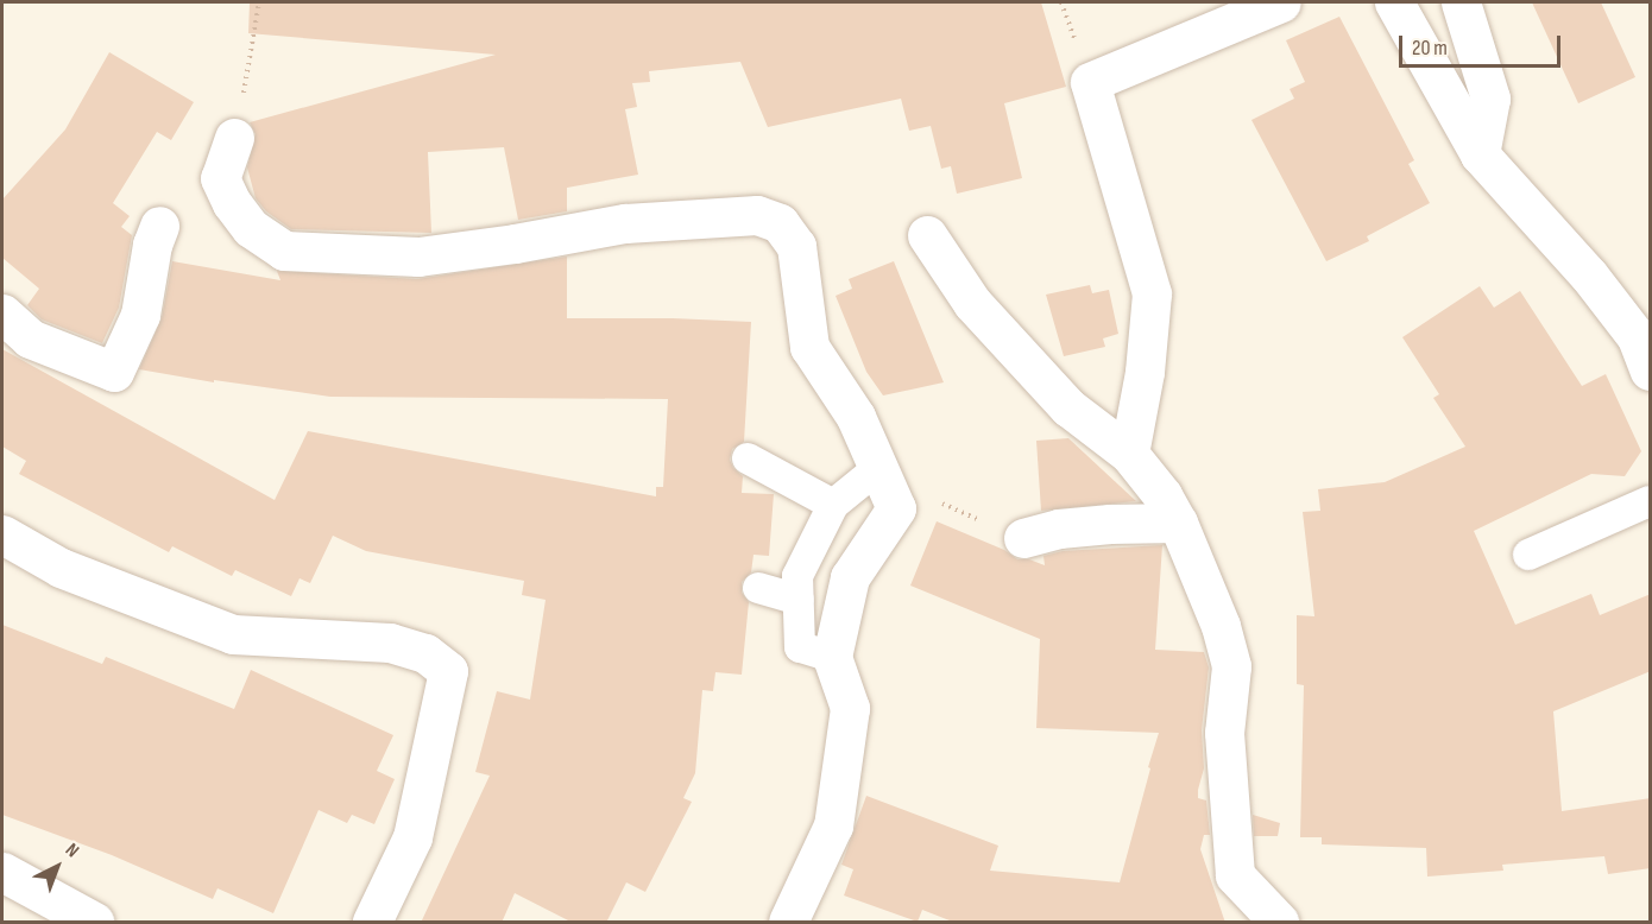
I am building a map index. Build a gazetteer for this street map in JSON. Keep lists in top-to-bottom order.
{
  "scale_bar": "20 m",
  "north": "top right"
}
